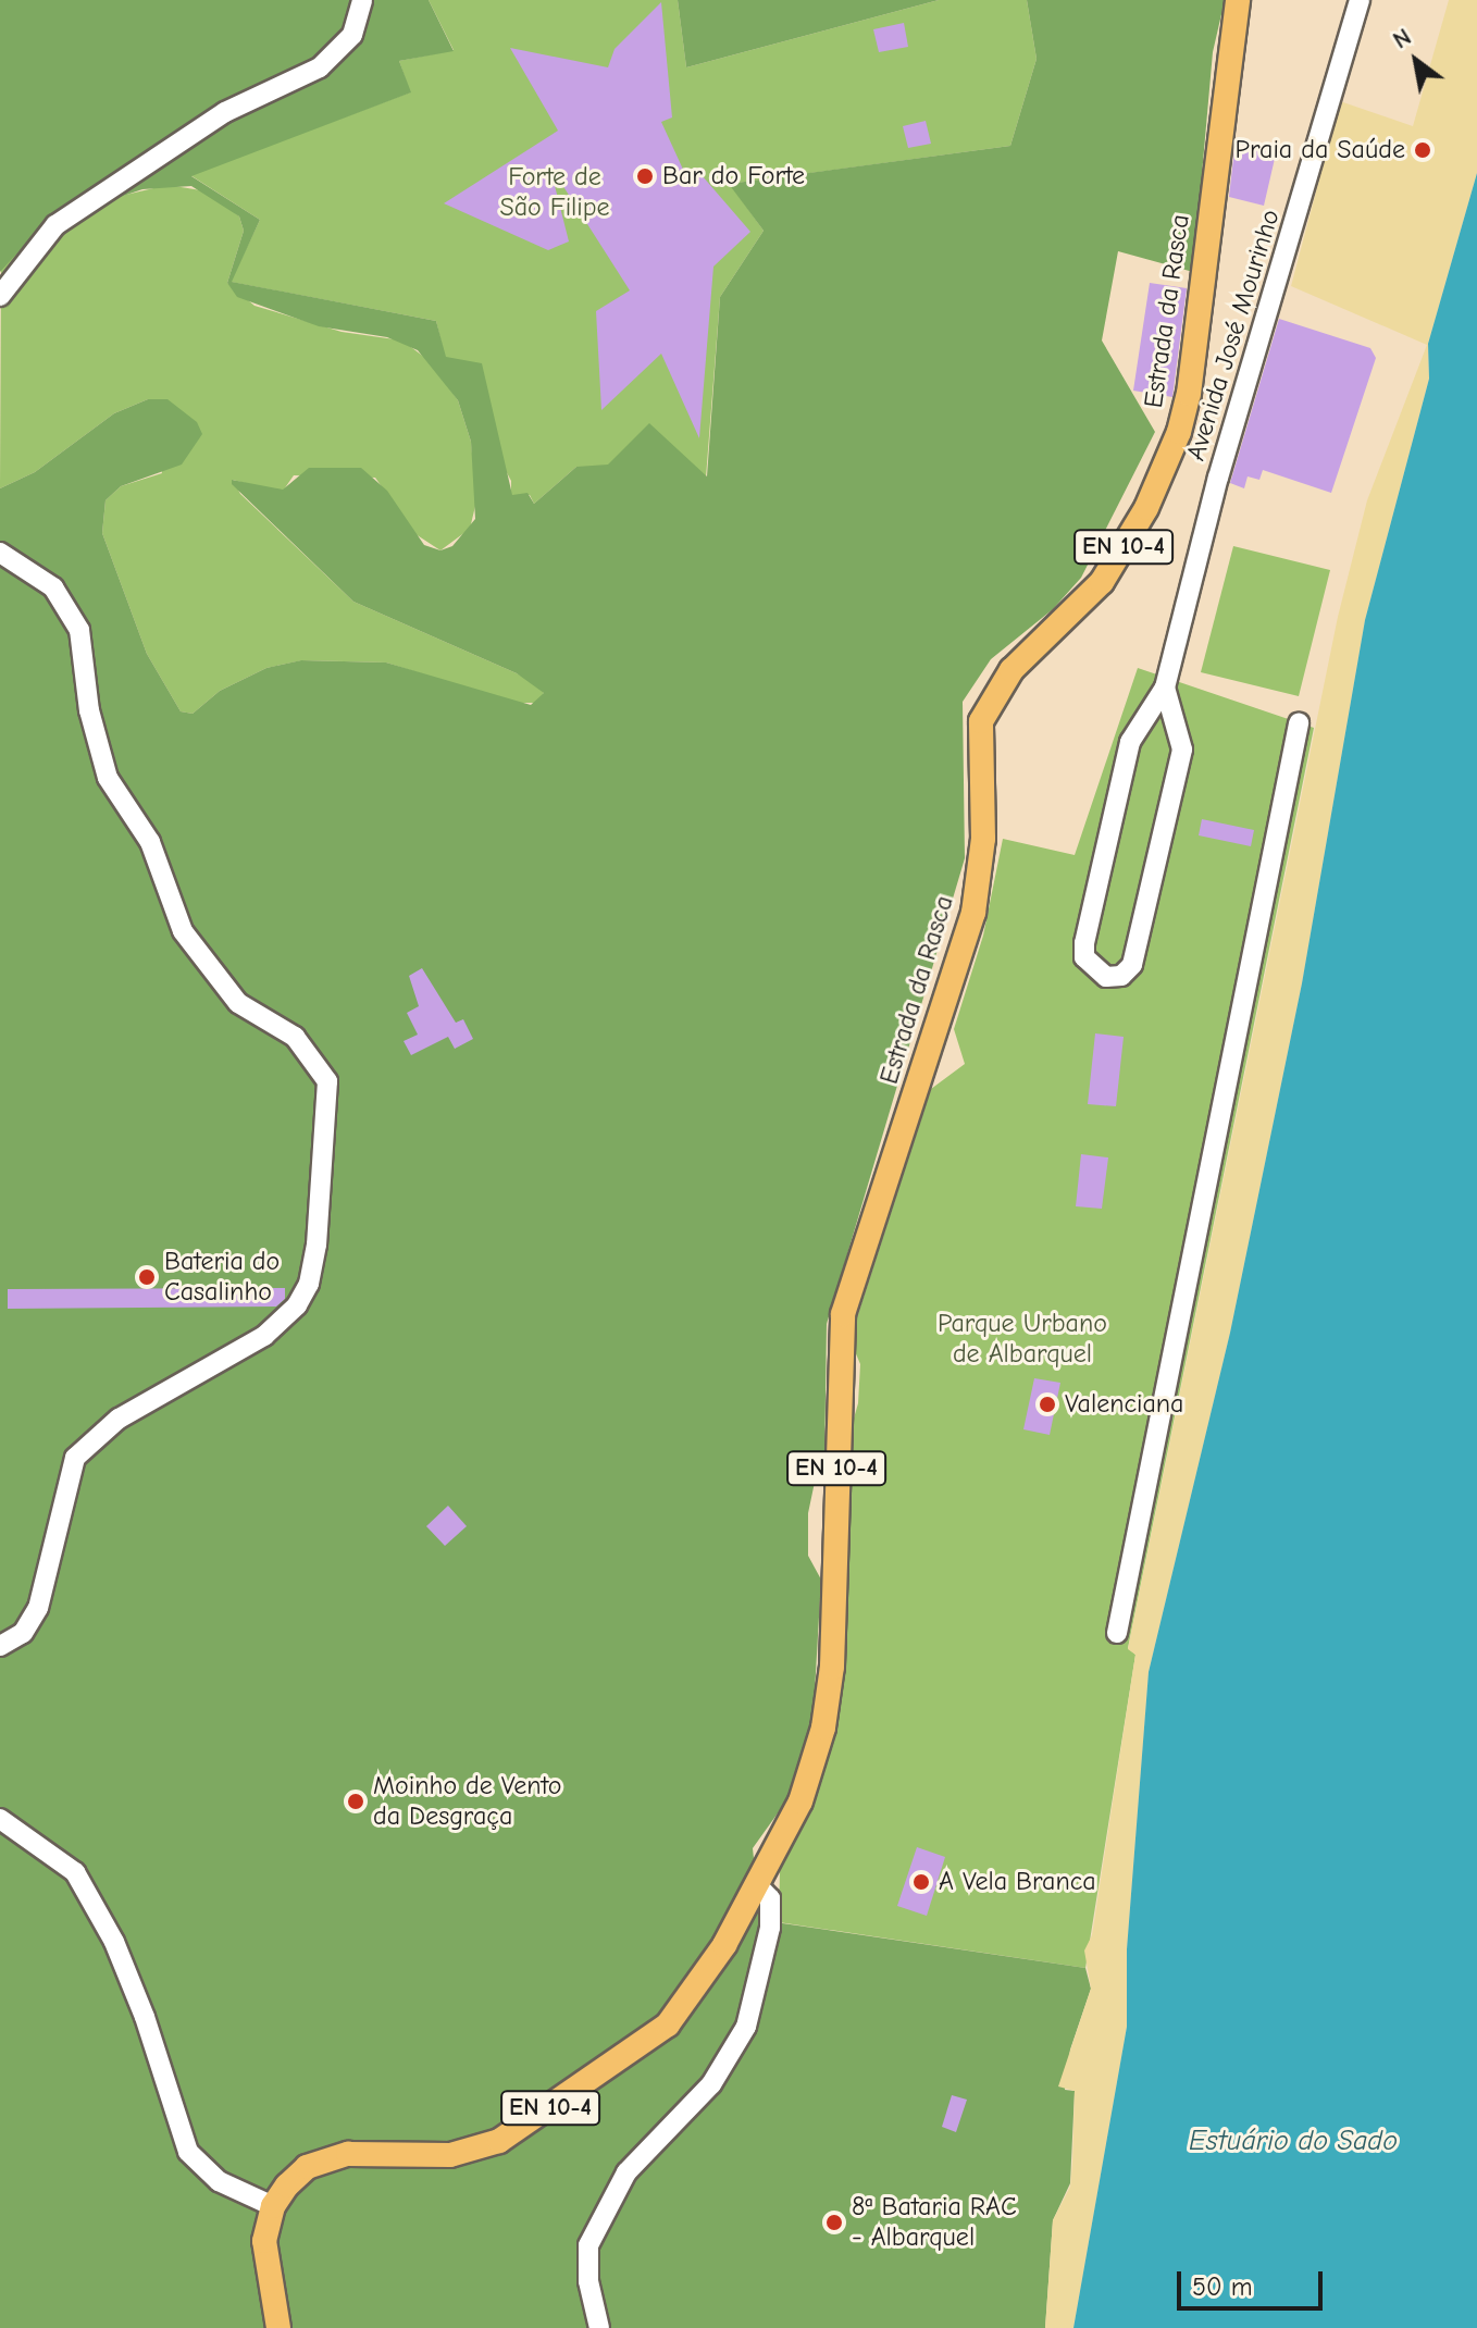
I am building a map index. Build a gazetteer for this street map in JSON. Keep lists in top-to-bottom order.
{
  "streets": {
    "main road": ["Estrada da Rasca", "EN 10-4"],
    "street": ["Avenida José Mourinho"]
  },
  "crossings": [
    ["Estrada da Rasca", "EN 10-4"]
  ],
  "water": ["Estuário do Sado"],
  "parks": ["Forte de São Filipe", "Parque Urbano de Albarquel"],
  "places": [
    "Praia da Saúde",
    "Bar do Forte",
    "Bateria do Casalinho",
    "Valenciana",
    "Moinho de Vento da Desgraça",
    "A Vela Branca",
    "8ª Bataria RAC - Albarquel"
  ],
  "scale_bar": "50 m",
  "north": "top left"
}
